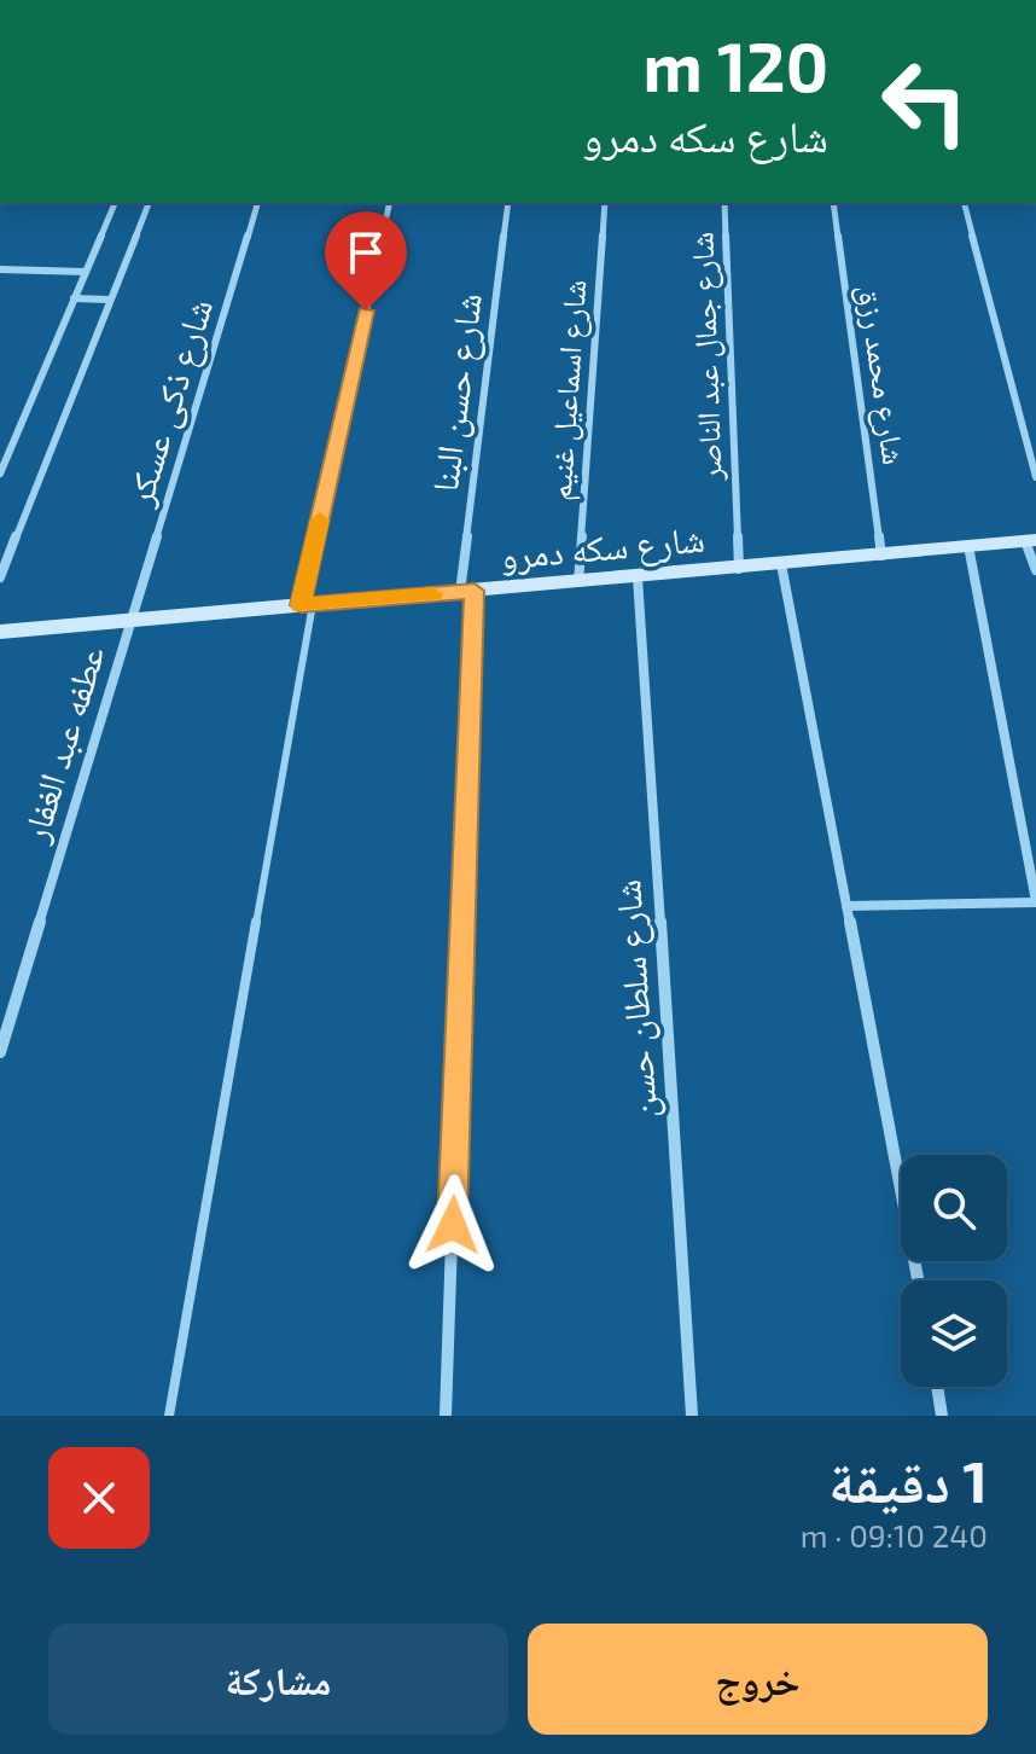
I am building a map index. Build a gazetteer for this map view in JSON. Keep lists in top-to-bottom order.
{
  "streets": {
    "main road": ["شارع سكه دمرو"],
    "street": [
      "شارع جمال عبد الناصر",
      "شارع محمد رزق",
      "شارع اسماعيل غنيم",
      "شارع حسن البنا",
      "شارع ذكى عسكر",
      "عطفه عبد الغفار",
      "شارع سلطان حسن"
    ]
  },
  "crossings": [
    ["شارع جمال عبد الناصر", "شارع سكه دمرو"],
    ["شارع محمد رزق", "شارع سكه دمرو"],
    ["شارع اسماعيل غنيم", "شارع سكه دمرو"],
    ["شارع حسن البنا", "شارع سكه دمرو"],
    ["شارع ذكى عسكر", "شارع سكه دمرو"],
    ["شارع ذكى عسكر", "عطفه عبد الغفار"],
    ["شارع سكه دمرو", "عطفه عبد الغفار"],
    ["شارع سكه دمرو", "شارع سلطان حسن"]
  ],
  "page": {
    "turn": ["120 m", "شارع سكه دمرو"],
    "heading": ["1 دقيقة", "240 m · 09:10"],
    "buttons": ["خروج", "مشاركة"]
  }
}
